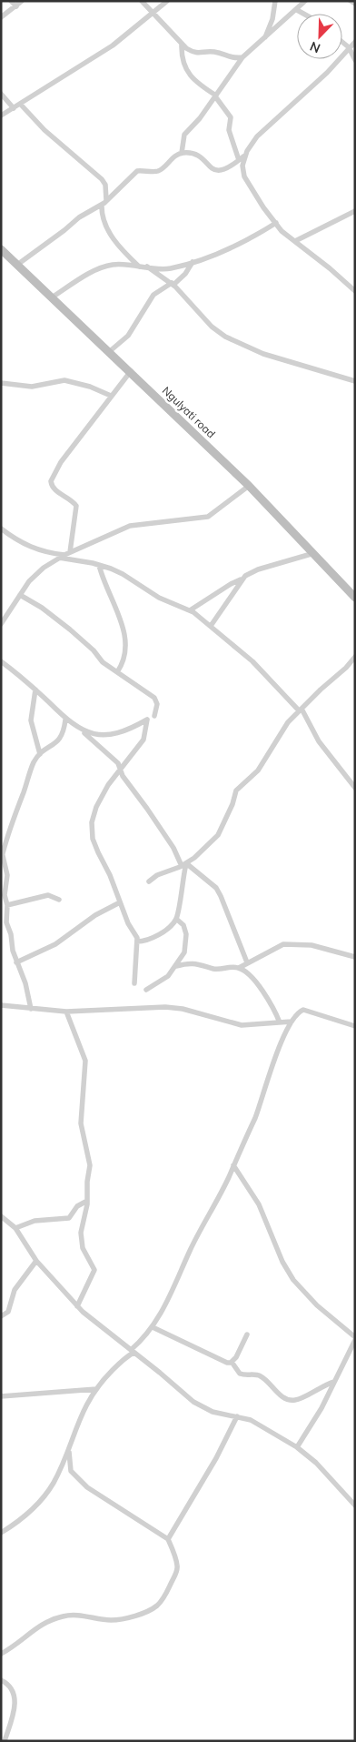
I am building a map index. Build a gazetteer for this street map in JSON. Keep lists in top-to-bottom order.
{
  "streets": {
    "main road": ["Ngulyati road"]
  },
  "north": "bottom left"
}
